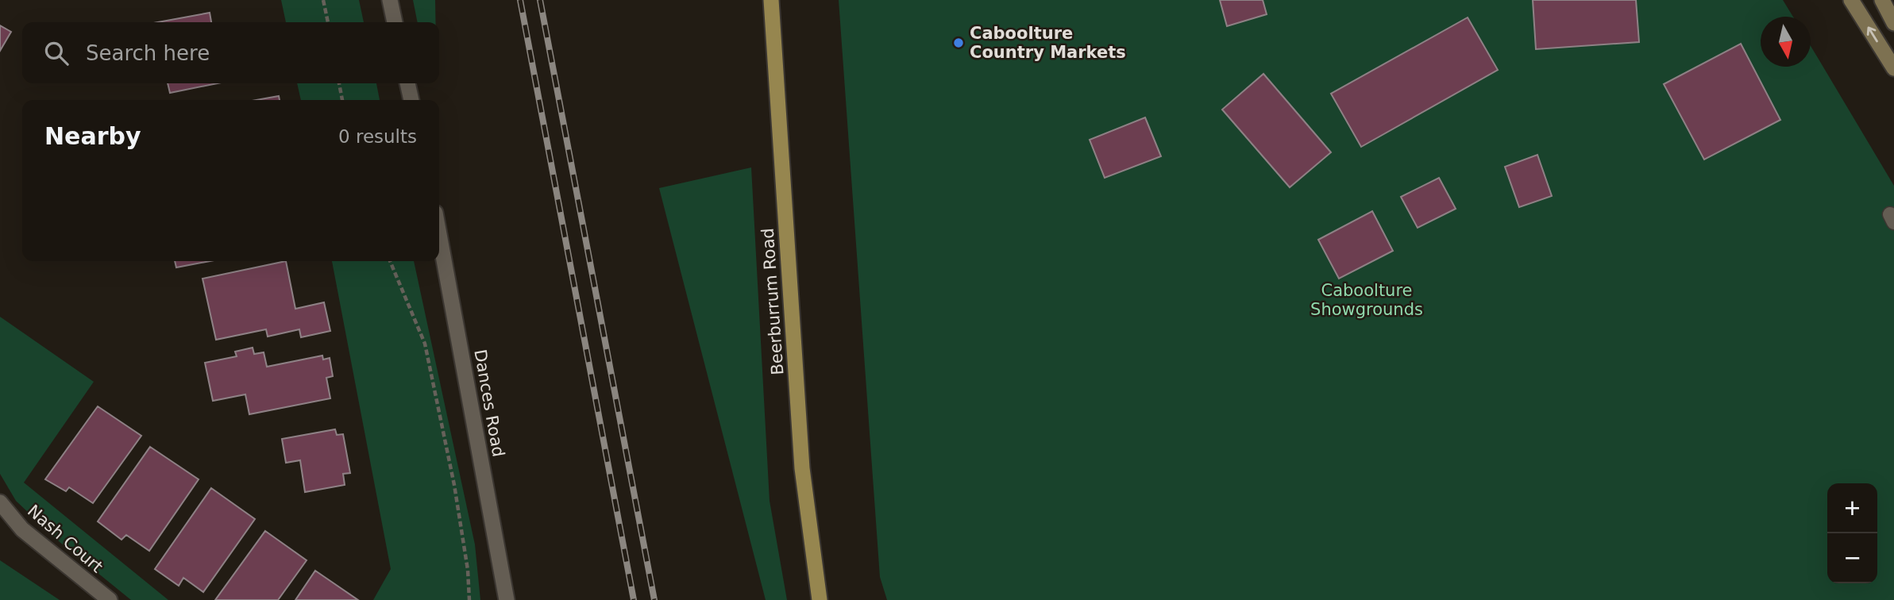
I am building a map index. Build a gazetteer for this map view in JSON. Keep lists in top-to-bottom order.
{
  "streets": {
    "main road": ["Beerburrum Road"],
    "street": ["Dances Road", "Nash Court"]
  },
  "parks": ["Caboolture Showgrounds"],
  "places": ["Caboolture Country Markets"],
  "north": "bottom",
  "page": {
    "search": "Search here",
    "heading": ["Nearby", "0 results"],
    "map_buttons": ["+", "−"]
  }
}
